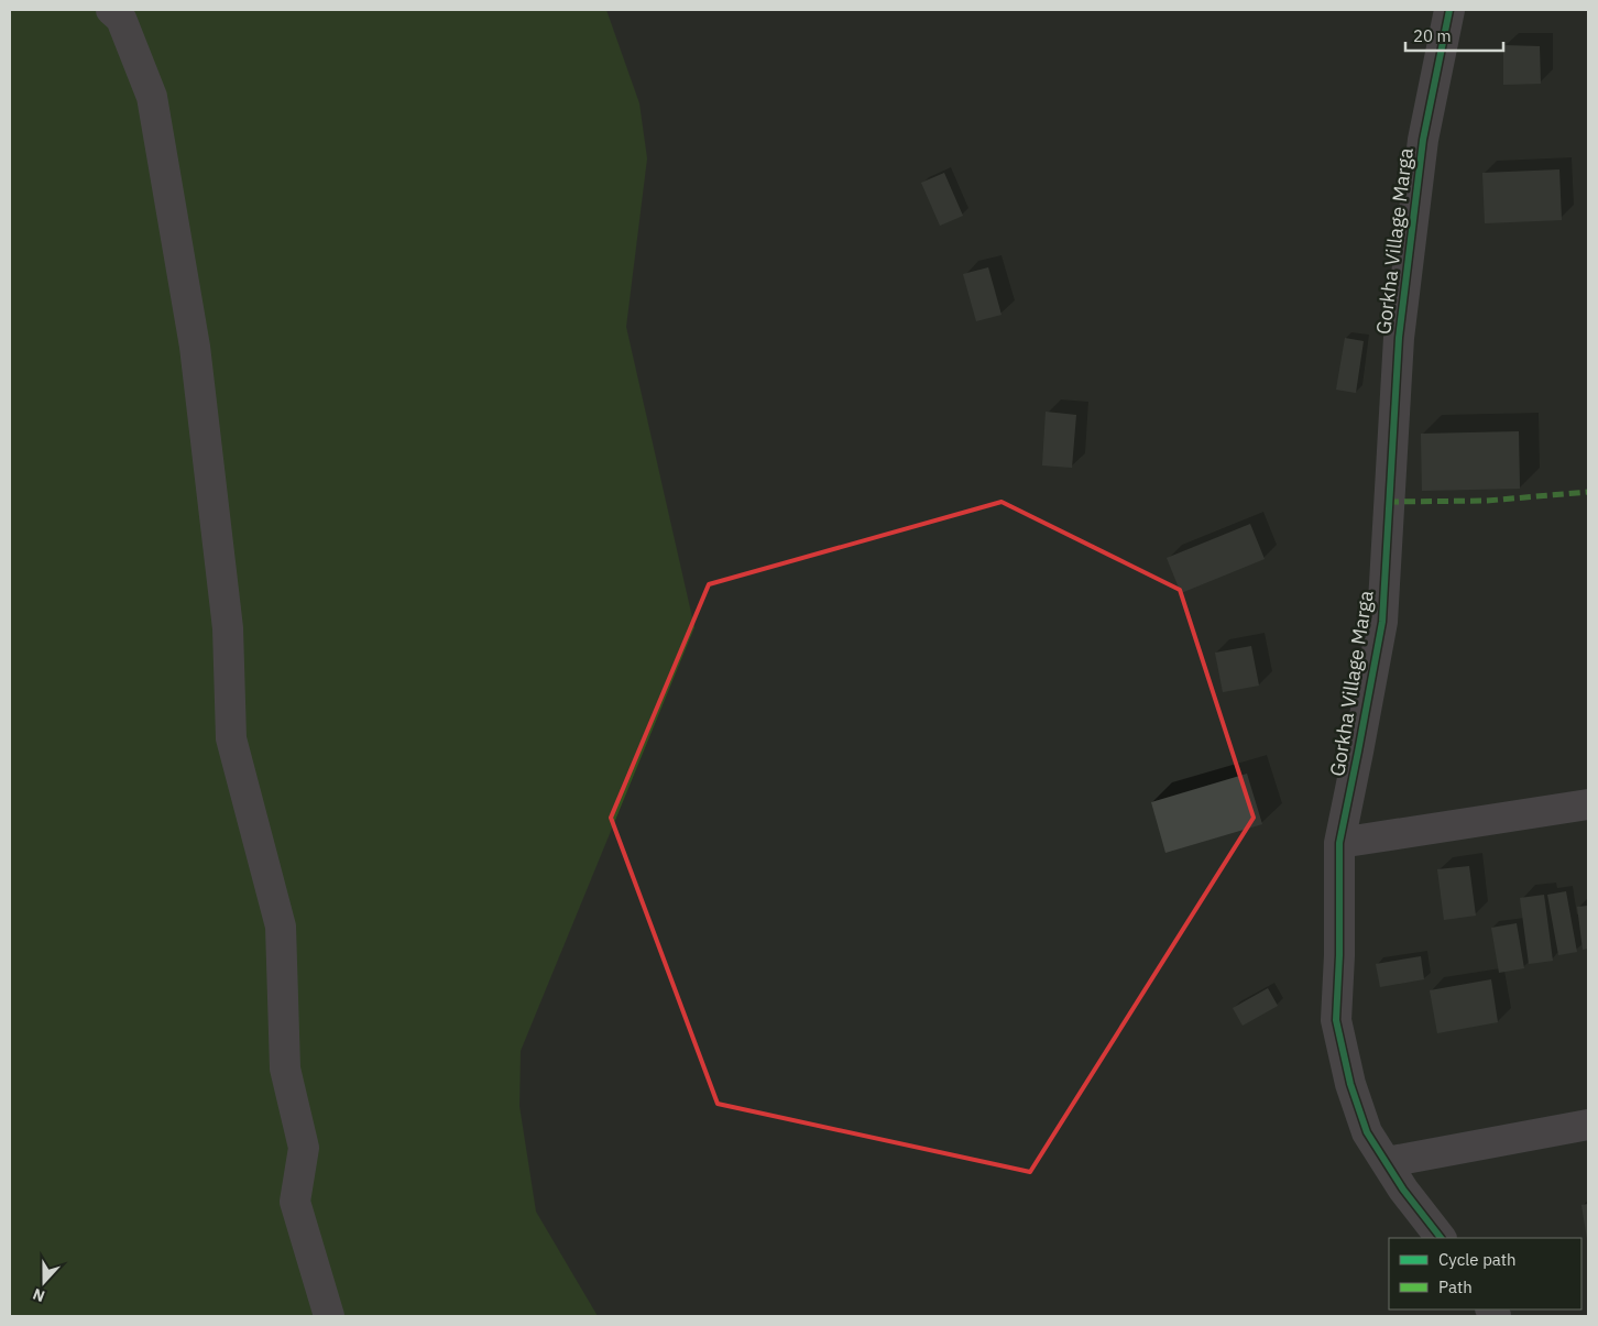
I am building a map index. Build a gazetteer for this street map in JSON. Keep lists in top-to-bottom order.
{
  "streets": {
    "street": ["Gorkha Village Marga"]
  },
  "legend": ["Cycle path", "Path"],
  "scale_bar": "20 m",
  "north": "bottom"
}
